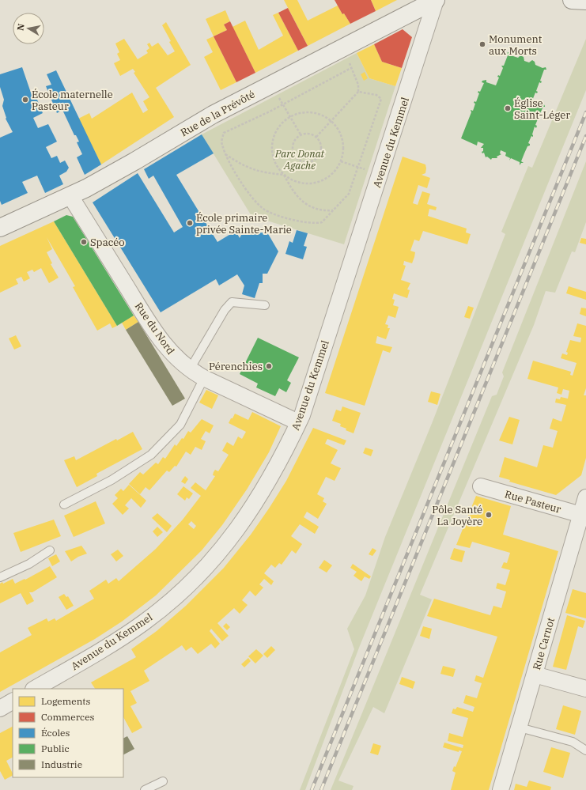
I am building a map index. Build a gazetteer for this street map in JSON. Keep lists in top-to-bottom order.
{
  "streets": {
    "street": [
      "Rue de la Prévôté",
      "Avenue du Kemmel",
      "Rue du Nord",
      "Rue Pasteur",
      "Rue Carnot"
    ]
  },
  "crossings": [
    ["Rue de la Prévôté", "Avenue du Kemmel"],
    ["Rue de la Prévôté", "Rue du Nord"],
    ["Avenue du Kemmel", "Rue du Nord"],
    ["Rue Pasteur", "Rue Carnot"]
  ],
  "parks": ["Parc Donat Agache"],
  "places": [
    "Monument aux Morts",
    "École maternelle Pasteur",
    "Église Saint-Léger",
    "École primaire privée Sainte-Marie",
    "Spacéo",
    "Pérenchies",
    "Pôle Santé La Joyère"
  ],
  "legend": [
    "Logements",
    "Commerces",
    "Écoles",
    "Public",
    "Industrie"
  ],
  "north": "left"
}
